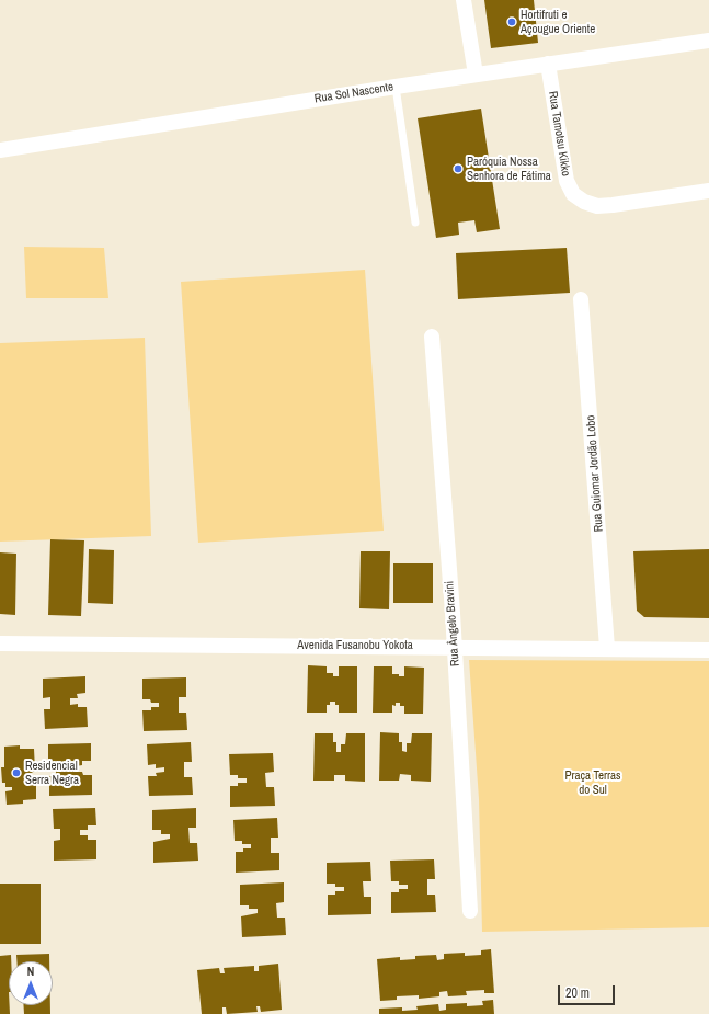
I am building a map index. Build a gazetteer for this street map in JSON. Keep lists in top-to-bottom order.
{
  "streets": {
    "street": [
      "Rua Sol Nascente",
      "Rua Tamotsu Kikko",
      "Rua Guiomar Jordão Lobo",
      "Rua Ângelo Bravini",
      "Avenida Fusanobu Yokota"
    ]
  },
  "crossings": [
    ["Rua Sol Nascente", "Rua Tamotsu Kikko"],
    ["Rua Guiomar Jordão Lobo", "Avenida Fusanobu Yokota"],
    ["Rua Ângelo Bravini", "Avenida Fusanobu Yokota"]
  ],
  "parks": ["Praça Terras do Sul"],
  "places": ["Hortifruti e Açougue Oriente", "Paróquia Nossa Senhora de Fátima", "Residencial Serra Negra"],
  "scale_bar": "20 m",
  "north": "top"
}
